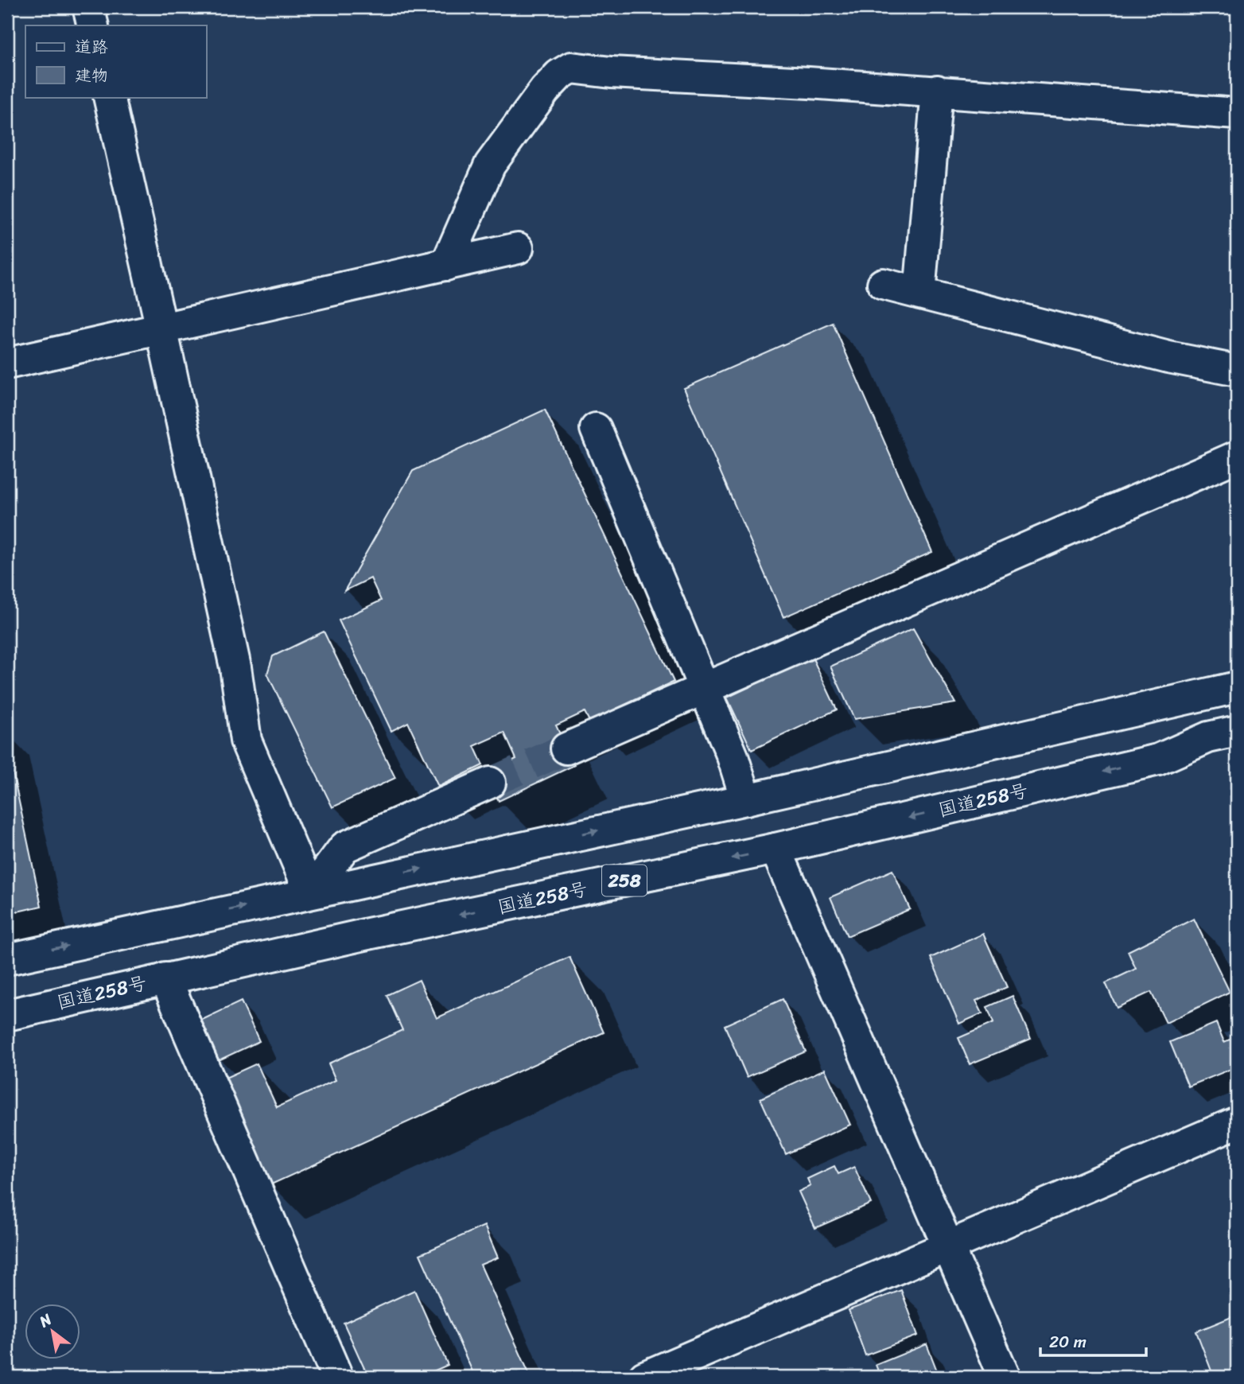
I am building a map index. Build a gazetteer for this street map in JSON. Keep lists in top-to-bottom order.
{
  "streets": {
    "main road": ["国道258号", "258"]
  },
  "crossings": [
    ["国道258号", "258"]
  ],
  "legend": ["道路", "建物"],
  "scale_bar": "20 m",
  "north": "top left"
}
